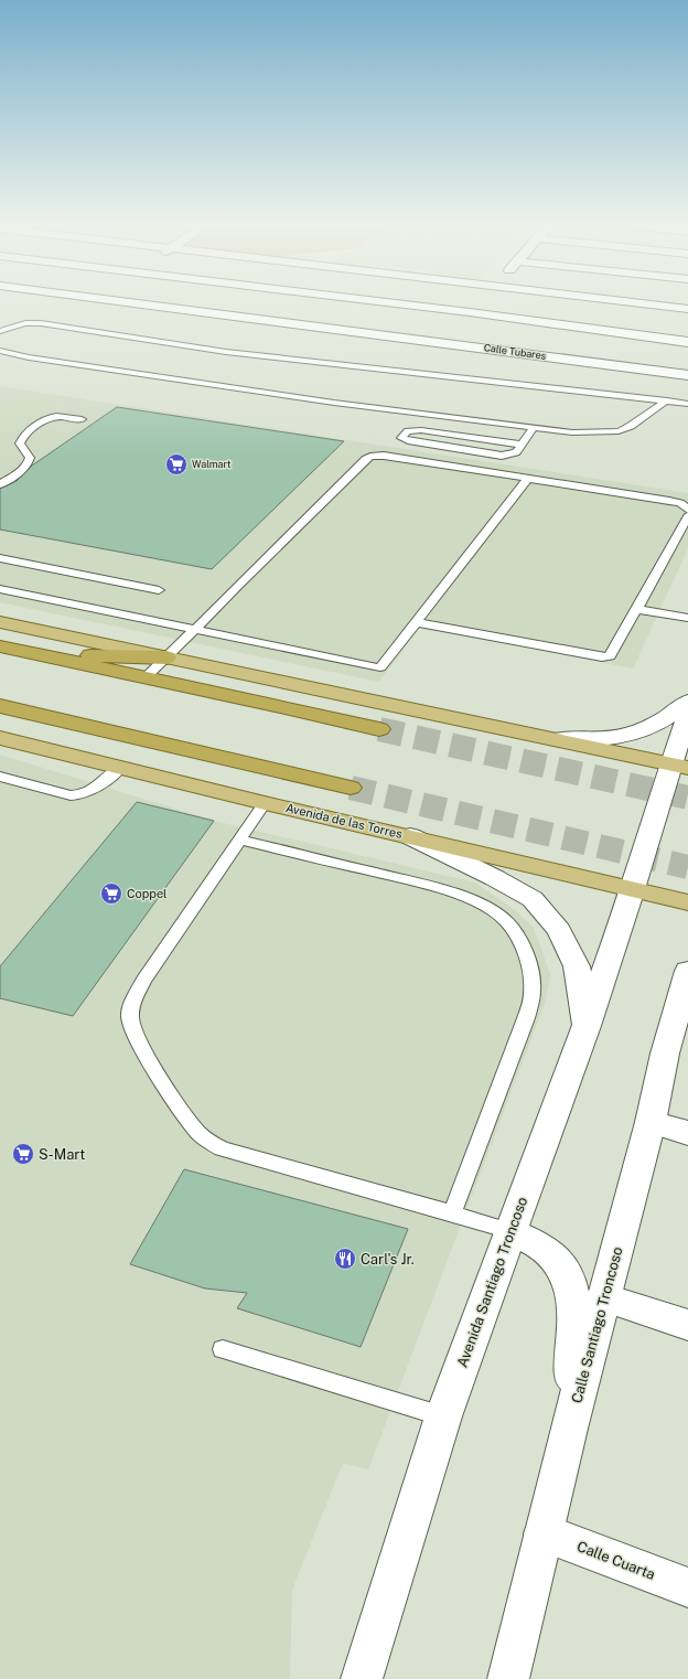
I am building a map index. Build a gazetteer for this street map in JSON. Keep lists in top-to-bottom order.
{
  "streets": {
    "main road": ["Avenida de las Torres"],
    "street": [
      "Calle Tubares",
      "Avenida Santiago Troncoso",
      "Calle Santiago Troncoso",
      "Calle Cuarta"
    ]
  },
  "crossings": [
    ["Avenida de las Torres", "Avenida Santiago Troncoso"],
    ["Calle Santiago Troncoso", "Calle Cuarta"]
  ],
  "places": {
    "supermarket": ["Walmart", "Coppel", "S-Mart"],
    "restaurant": ["Carl's Jr."]
  }
}
